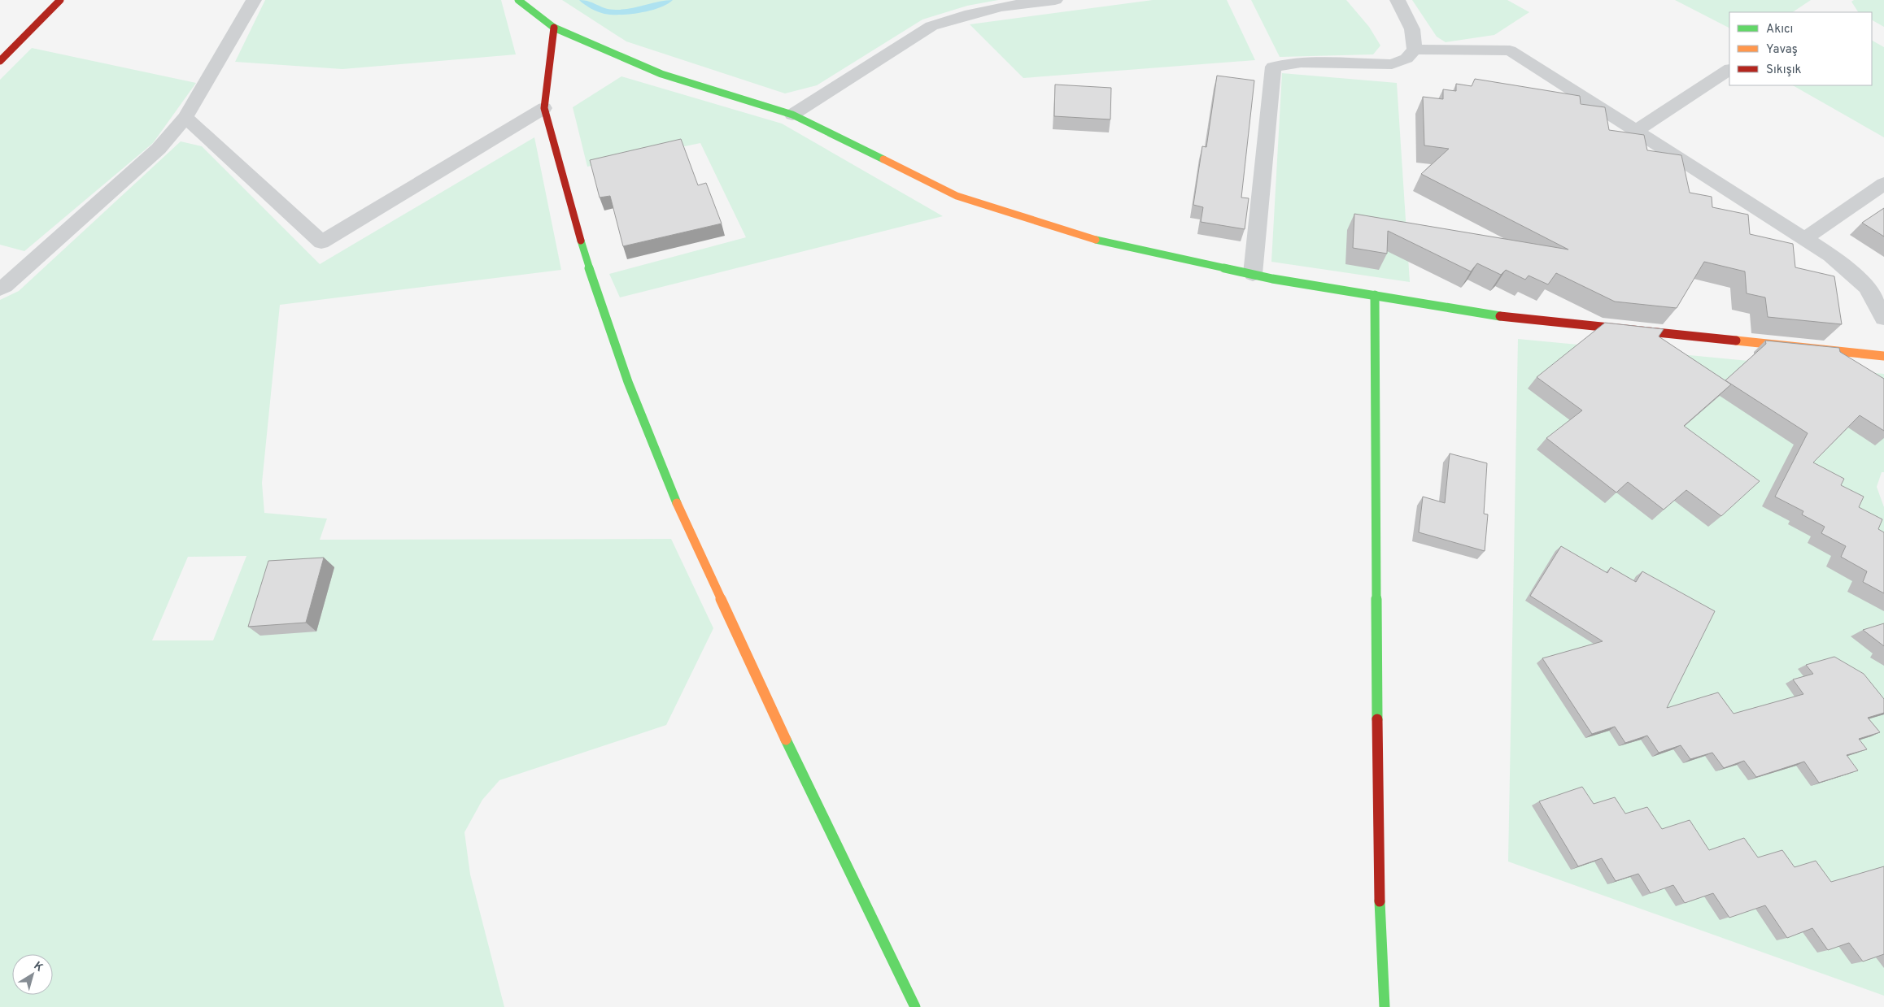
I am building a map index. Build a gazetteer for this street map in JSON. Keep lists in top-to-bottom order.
{
  "legend": ["Akıcı", "Yavaş", "Sıkışık"],
  "north": "top right"
}
